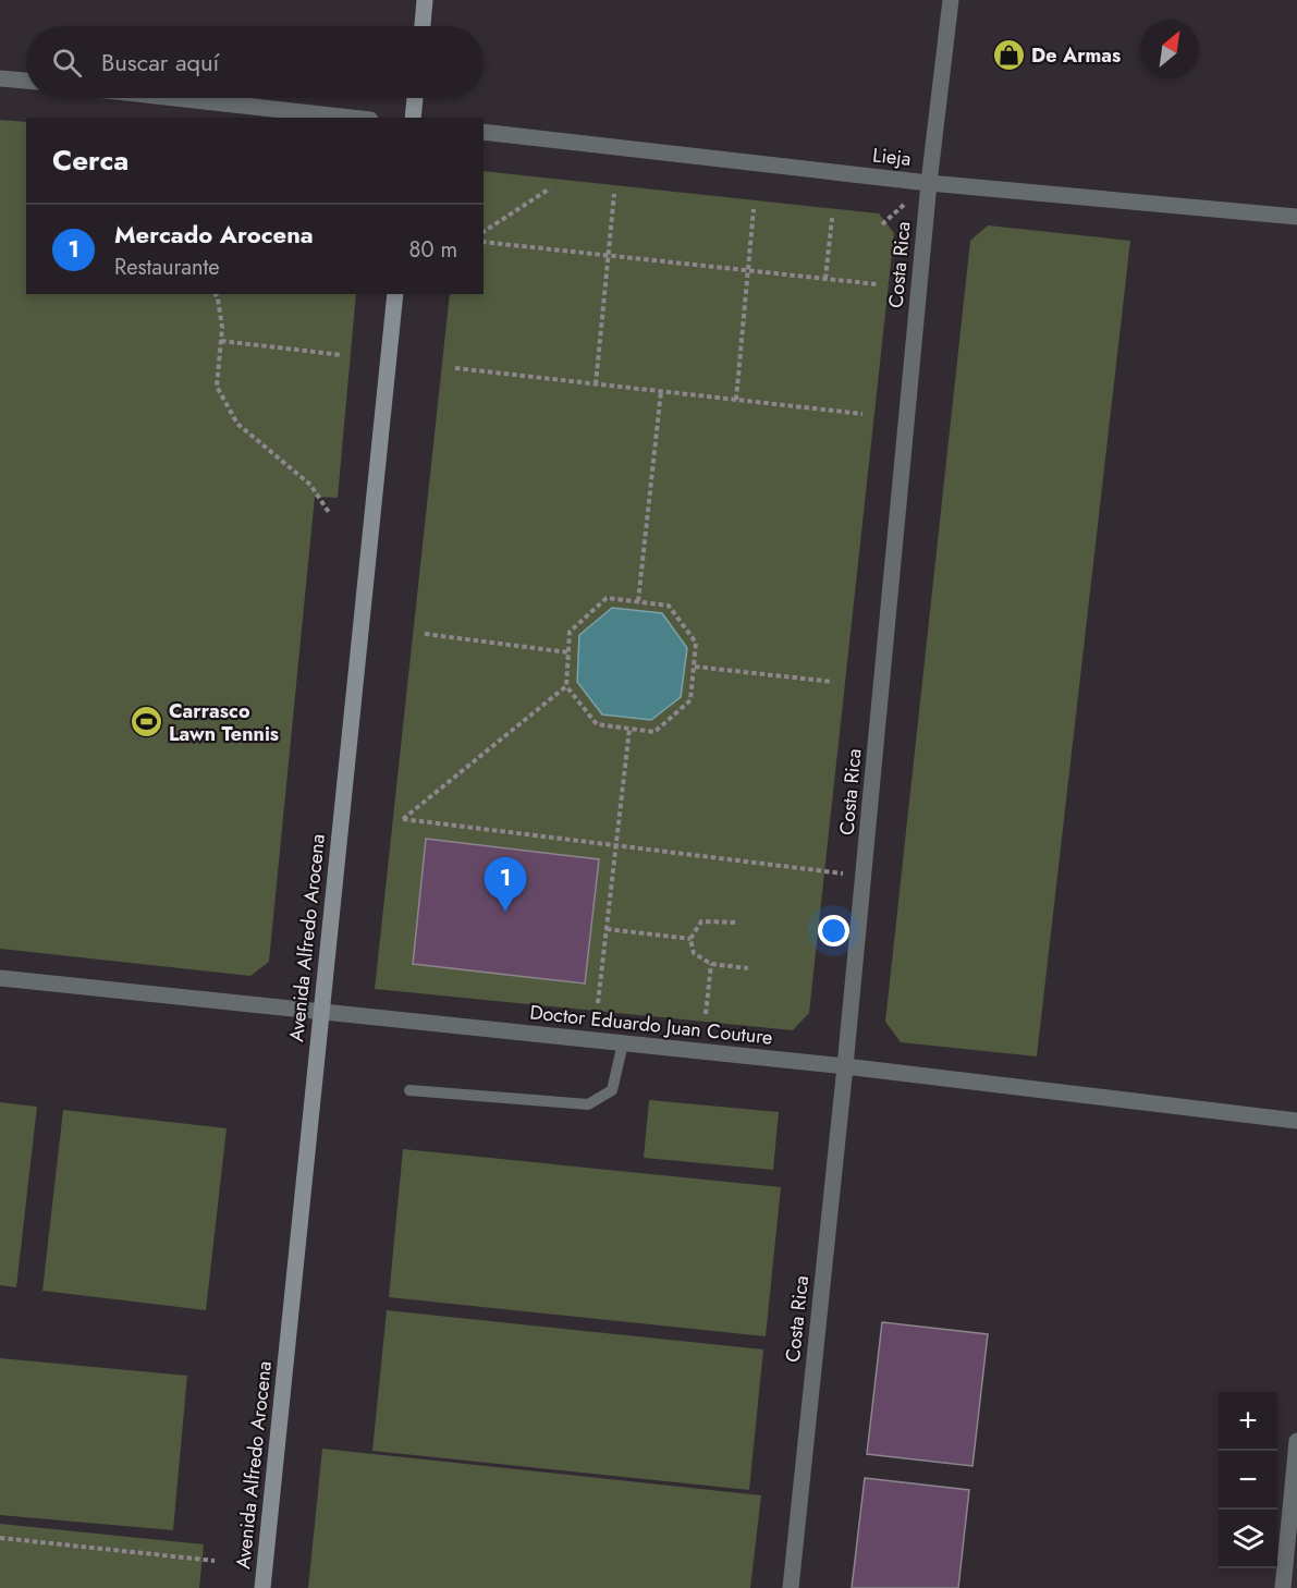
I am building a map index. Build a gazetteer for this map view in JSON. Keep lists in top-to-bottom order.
{
  "streets": {
    "street": [
      "Lieja",
      "Costa Rica",
      "Avenida Alfredo Arocena",
      "Doctor Eduardo Juan Couture"
    ]
  },
  "crossings": [
    ["Lieja", "Costa Rica"],
    ["Costa Rica", "Doctor Eduardo Juan Couture"],
    ["Avenida Alfredo Arocena", "Doctor Eduardo Juan Couture"]
  ],
  "places": {
    "shop": ["De Armas"],
    "sports": ["Carrasco Lawn Tennis"]
  },
  "north": "top right",
  "page": {
    "search": "Buscar aquí",
    "heading": "Cerca",
    "list": [
      {
        "mark": "1",
        "name": "Mercado Arocena",
        "note": "Restaurante",
        "value": "80 m"
      }
    ],
    "pins": "1",
    "map_buttons": ["+", "−"]
  }
}
